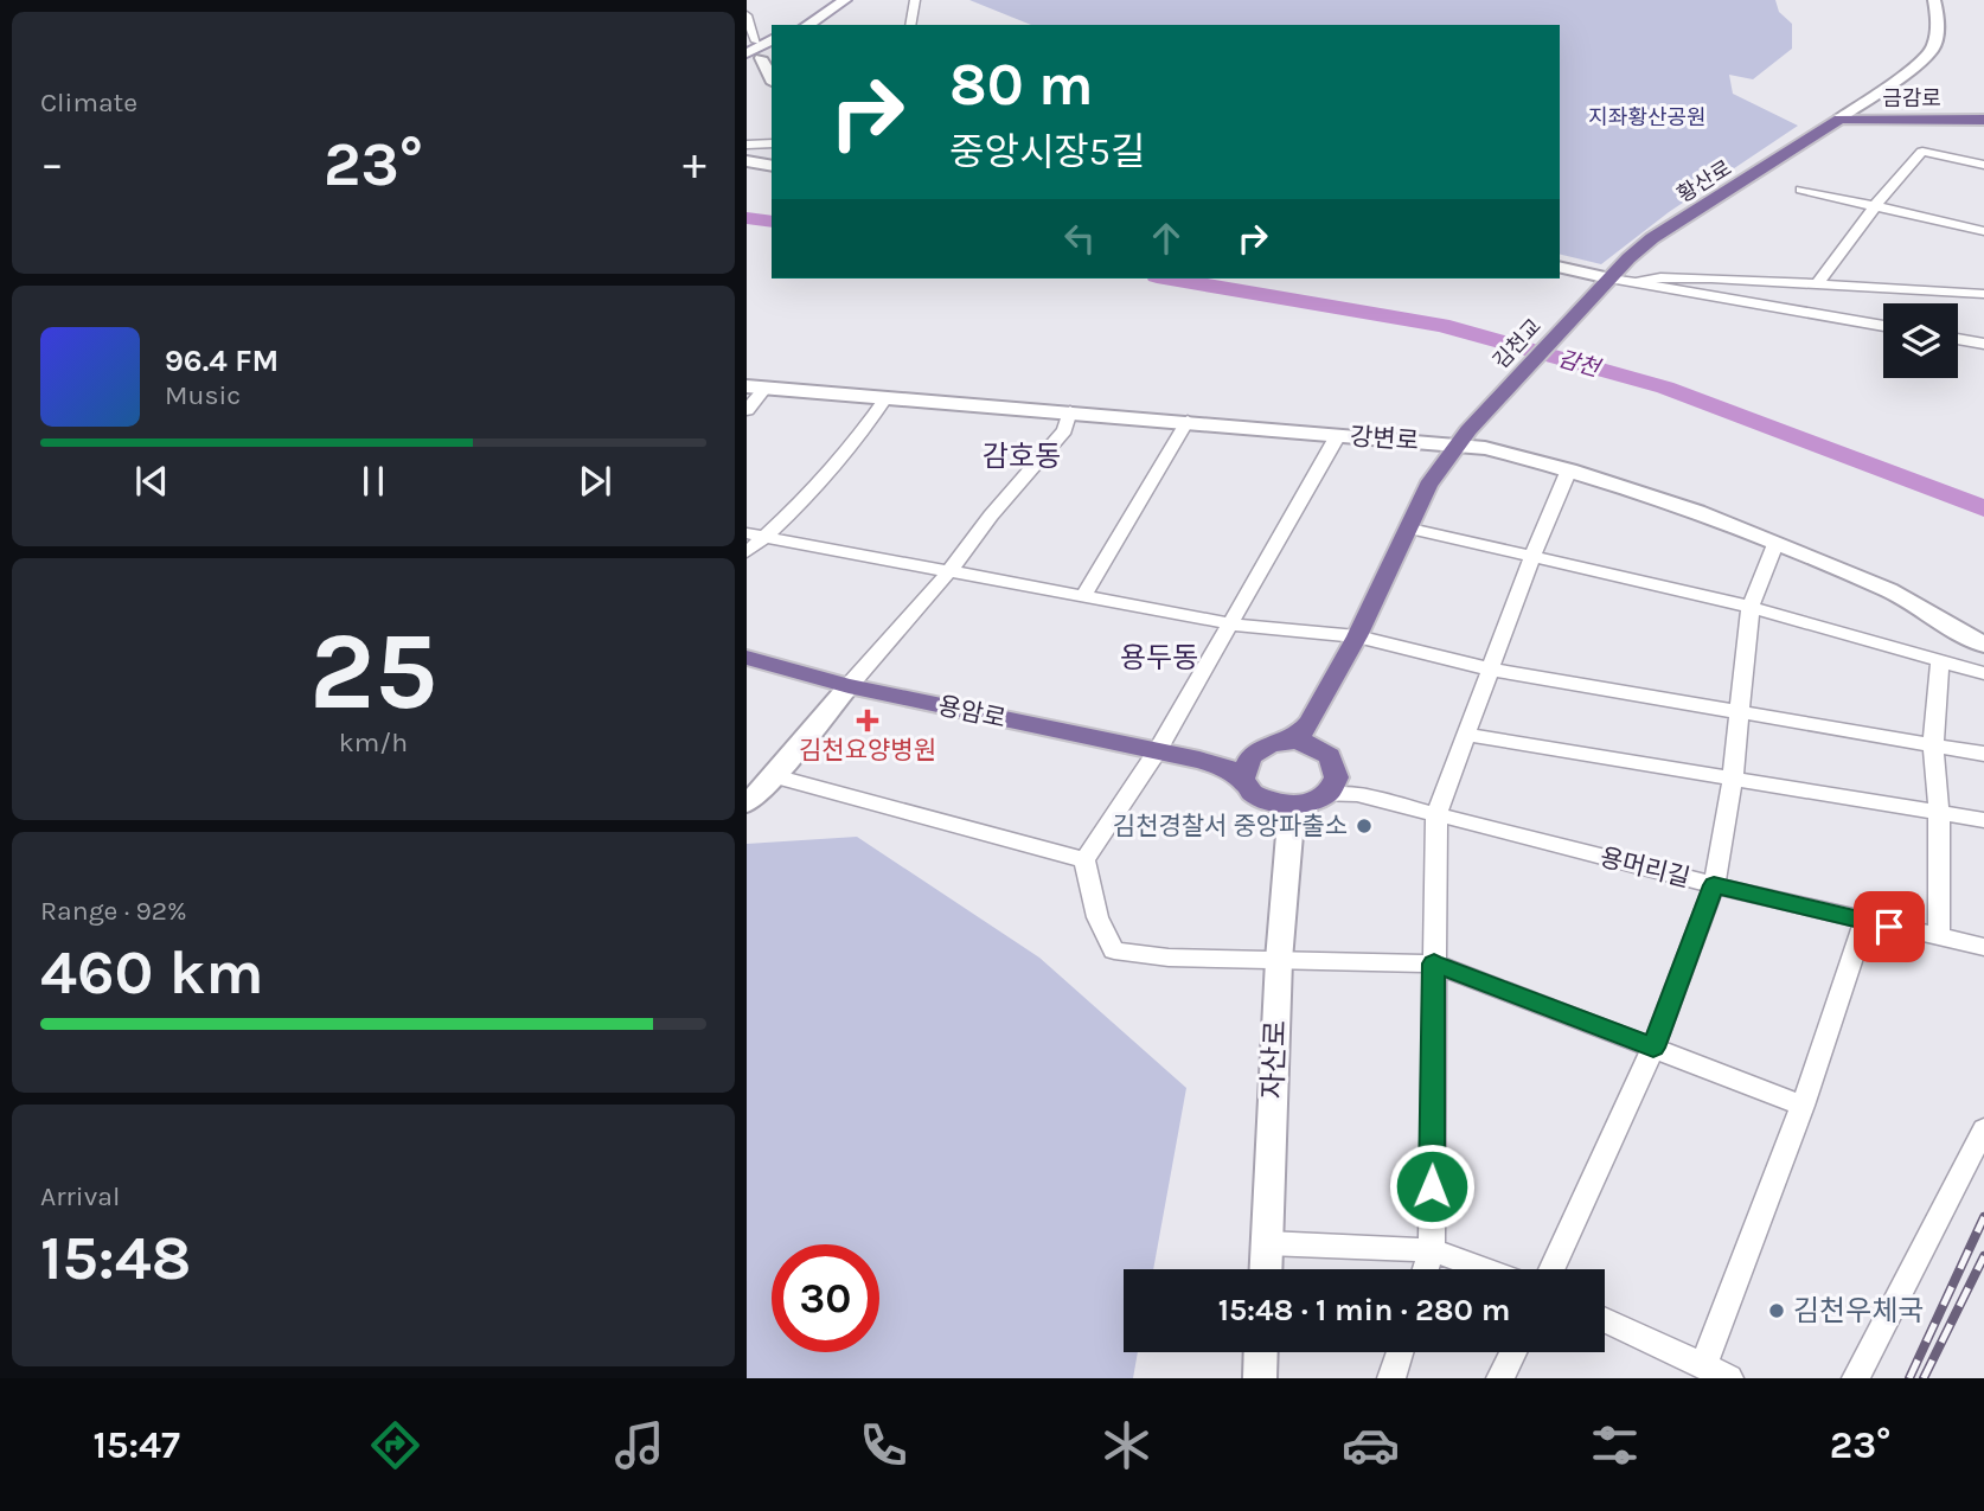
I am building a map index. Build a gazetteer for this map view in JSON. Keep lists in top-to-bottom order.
{
  "streets": {
    "main road": [
      "금감로",
      "황산로",
      "김천교",
      "용암로"
    ],
    "street": ["강변로", "용머리길", "자산로"]
  },
  "crossings": [
    ["금감로", "황산로"],
    ["황산로", "김천교"],
    ["김천교", "강변로"],
    ["용암로", "자산로"]
  ],
  "districts": ["감호동", "용두동"],
  "water": ["감천"],
  "parks": ["지좌황산공원"],
  "places": {
    "health": ["김천요양병원"],
    "other": ["김천경찰서 중앙파출소", "김천우체국"]
  },
  "page": {
    "tile": [
      "Climate",
      ["25", "km/h"],
      ["Range · 92%", "460 km"],
      ["Arrival", "15:48"]
    ],
    "turn": ["80 m", "중앙시장5길"],
    "heat": ["−", "23°", "+"],
    "song": ["96.4 FM", "Music"],
    "limit": "30",
    "trip": "15:48 · 1 min · 280 m",
    "tabs": ["15:47", "23°"]
  }
}
